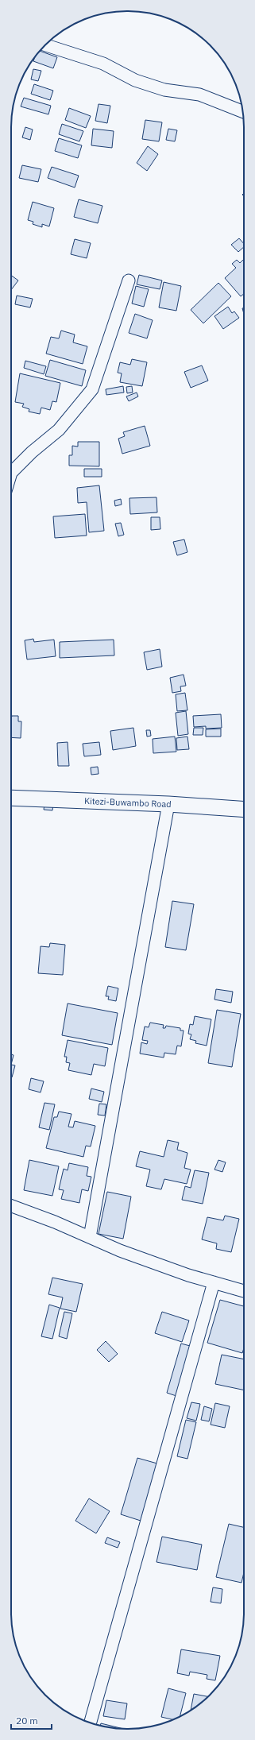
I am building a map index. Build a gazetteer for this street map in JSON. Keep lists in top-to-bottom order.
{
  "streets": {
    "street": ["Kitezi-Buwambo Road"]
  },
  "scale_bar": "20 m"
}
